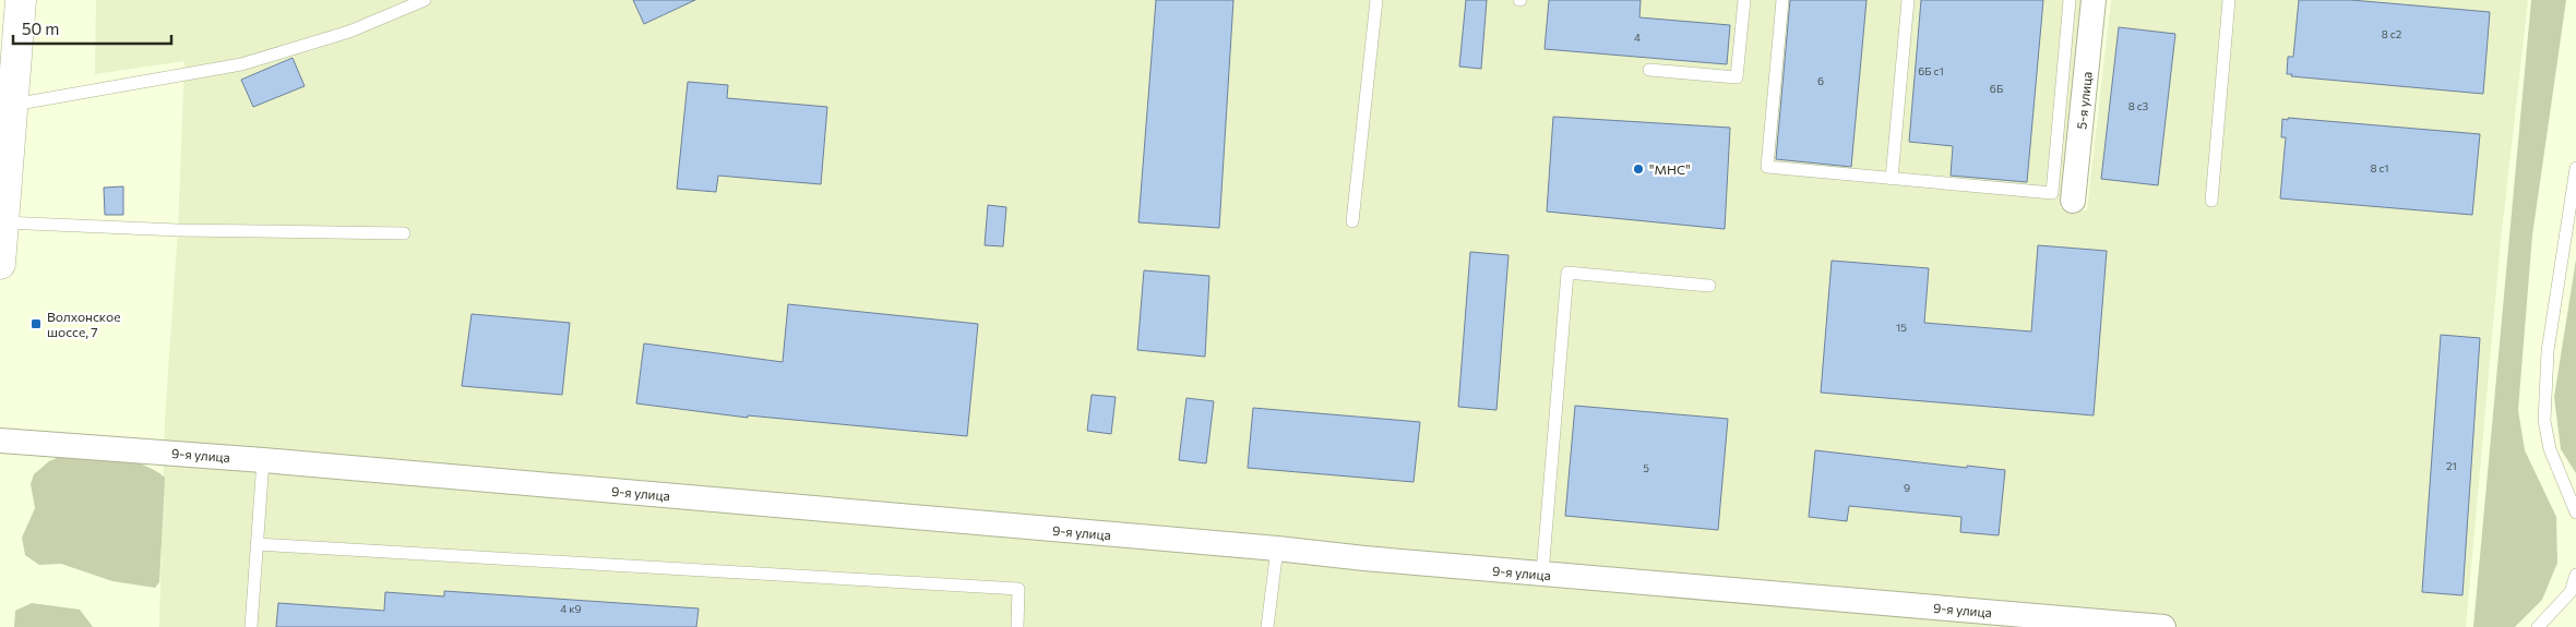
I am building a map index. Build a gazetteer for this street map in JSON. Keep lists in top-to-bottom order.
{
  "streets": {
    "street": ["5-я улица", "9-я улица"]
  },
  "places": {
    "other": ["\"МНС\""],
    "transit": ["Волхонское шоссе, 7"]
  },
  "house_numbers": [
    "8 с2",
    "4",
    "6Б с1",
    "6",
    "6Б",
    "8 с3",
    "8 с1",
    "15",
    "21",
    "5",
    "9",
    "4 к9"
  ],
  "scale_bar": "50 m"
}
